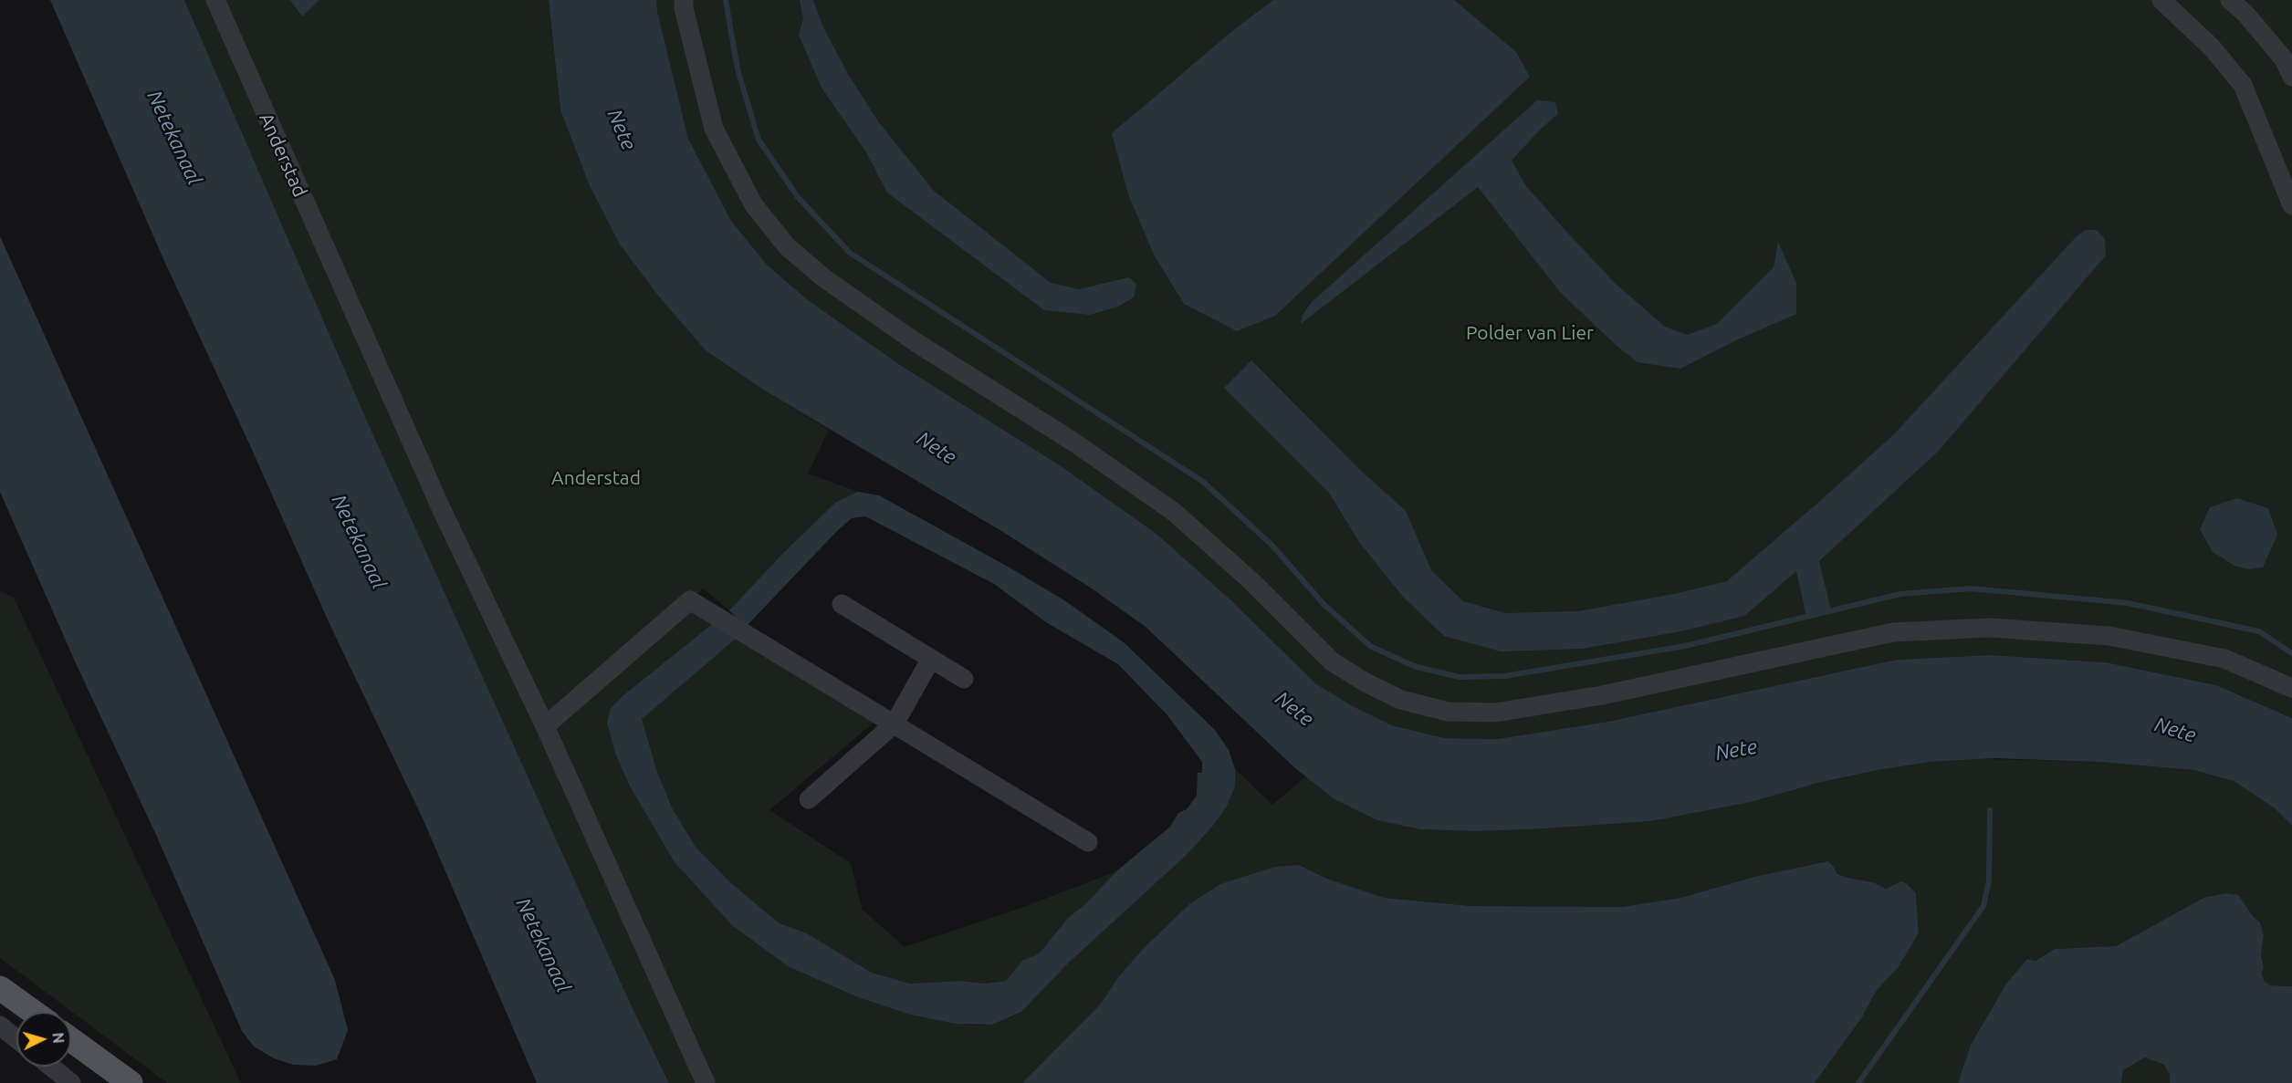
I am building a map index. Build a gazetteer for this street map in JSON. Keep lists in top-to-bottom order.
{
  "streets": {
    "street": ["Anderstad"]
  },
  "water": ["Nete", "Netekanaal"],
  "parks": ["Polder van Lier", "Anderstad"],
  "north": "right"
}
